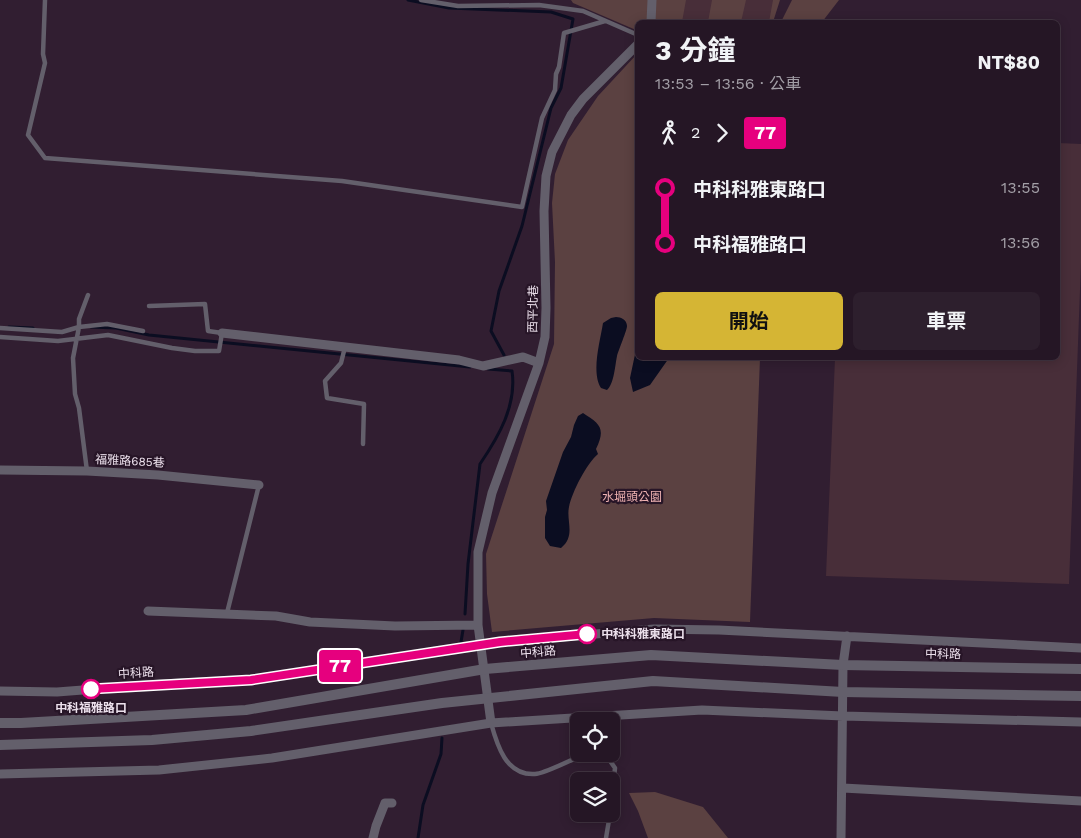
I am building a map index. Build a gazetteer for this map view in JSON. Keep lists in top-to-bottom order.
{
  "streets": {
    "street": ["西平北巷", "福雅路685巷", "中科路"]
  },
  "crossings": [
    ["西平北巷", "中科路"]
  ],
  "parks": ["水堀頭公園"],
  "places": ["中科科雅東路口", "中科福雅路口"],
  "lines": ["bus line 77"],
  "page": {
    "on_map": "77",
    "heading": ["3 分鐘", "13:53 – 13:56 · 公車", "NT$80"],
    "legs": ["2", "77"],
    "list": [
      {
        "name": "中科科雅東路口",
        "value": "13:55"
      },
      {
        "name": "中科福雅路口",
        "value": "13:56"
      }
    ],
    "buttons": ["開始", "車票"]
  }
}
